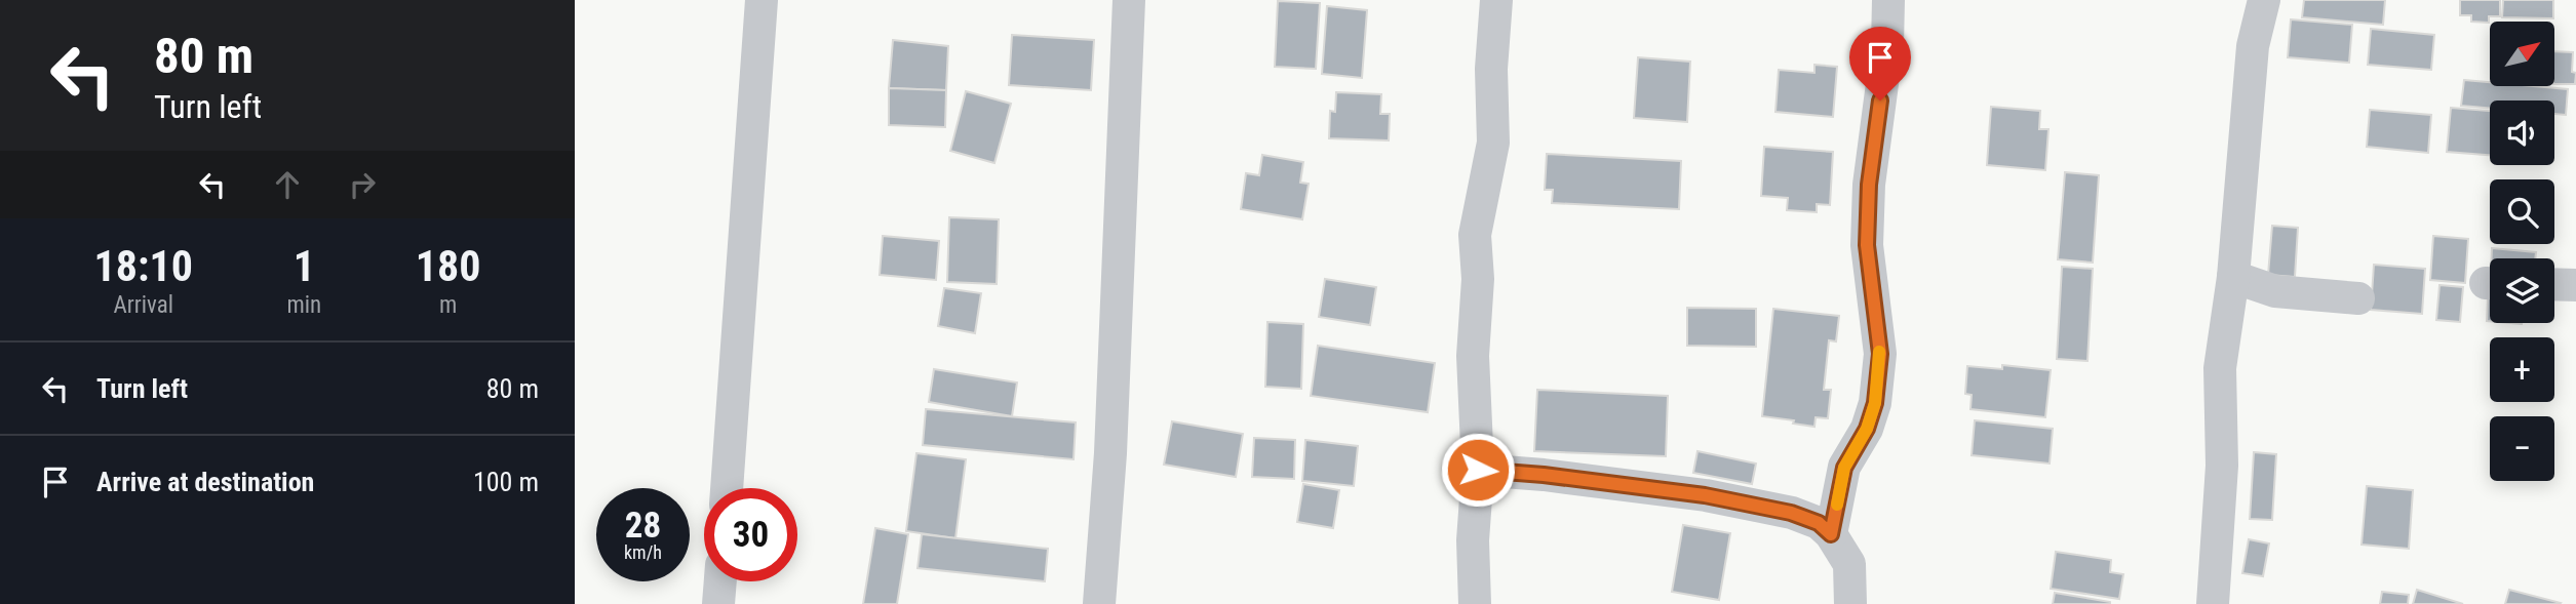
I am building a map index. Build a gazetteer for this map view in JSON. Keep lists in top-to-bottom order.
{
  "north": "top right",
  "page": {
    "turn": ["80 m", "Turn left"],
    "map_buttons": ["+", "−"],
    "eta": [
      "18:10",
      "Arrival",
      "1",
      "min",
      "180",
      "m"
    ],
    "list": [
      {
        "name": "Turn left",
        "value": "80 m"
      },
      {
        "name": "Arrive at destination",
        "value": "100 m"
      }
    ],
    "speed": "28 km/h",
    "limit": "30"
  }
}
